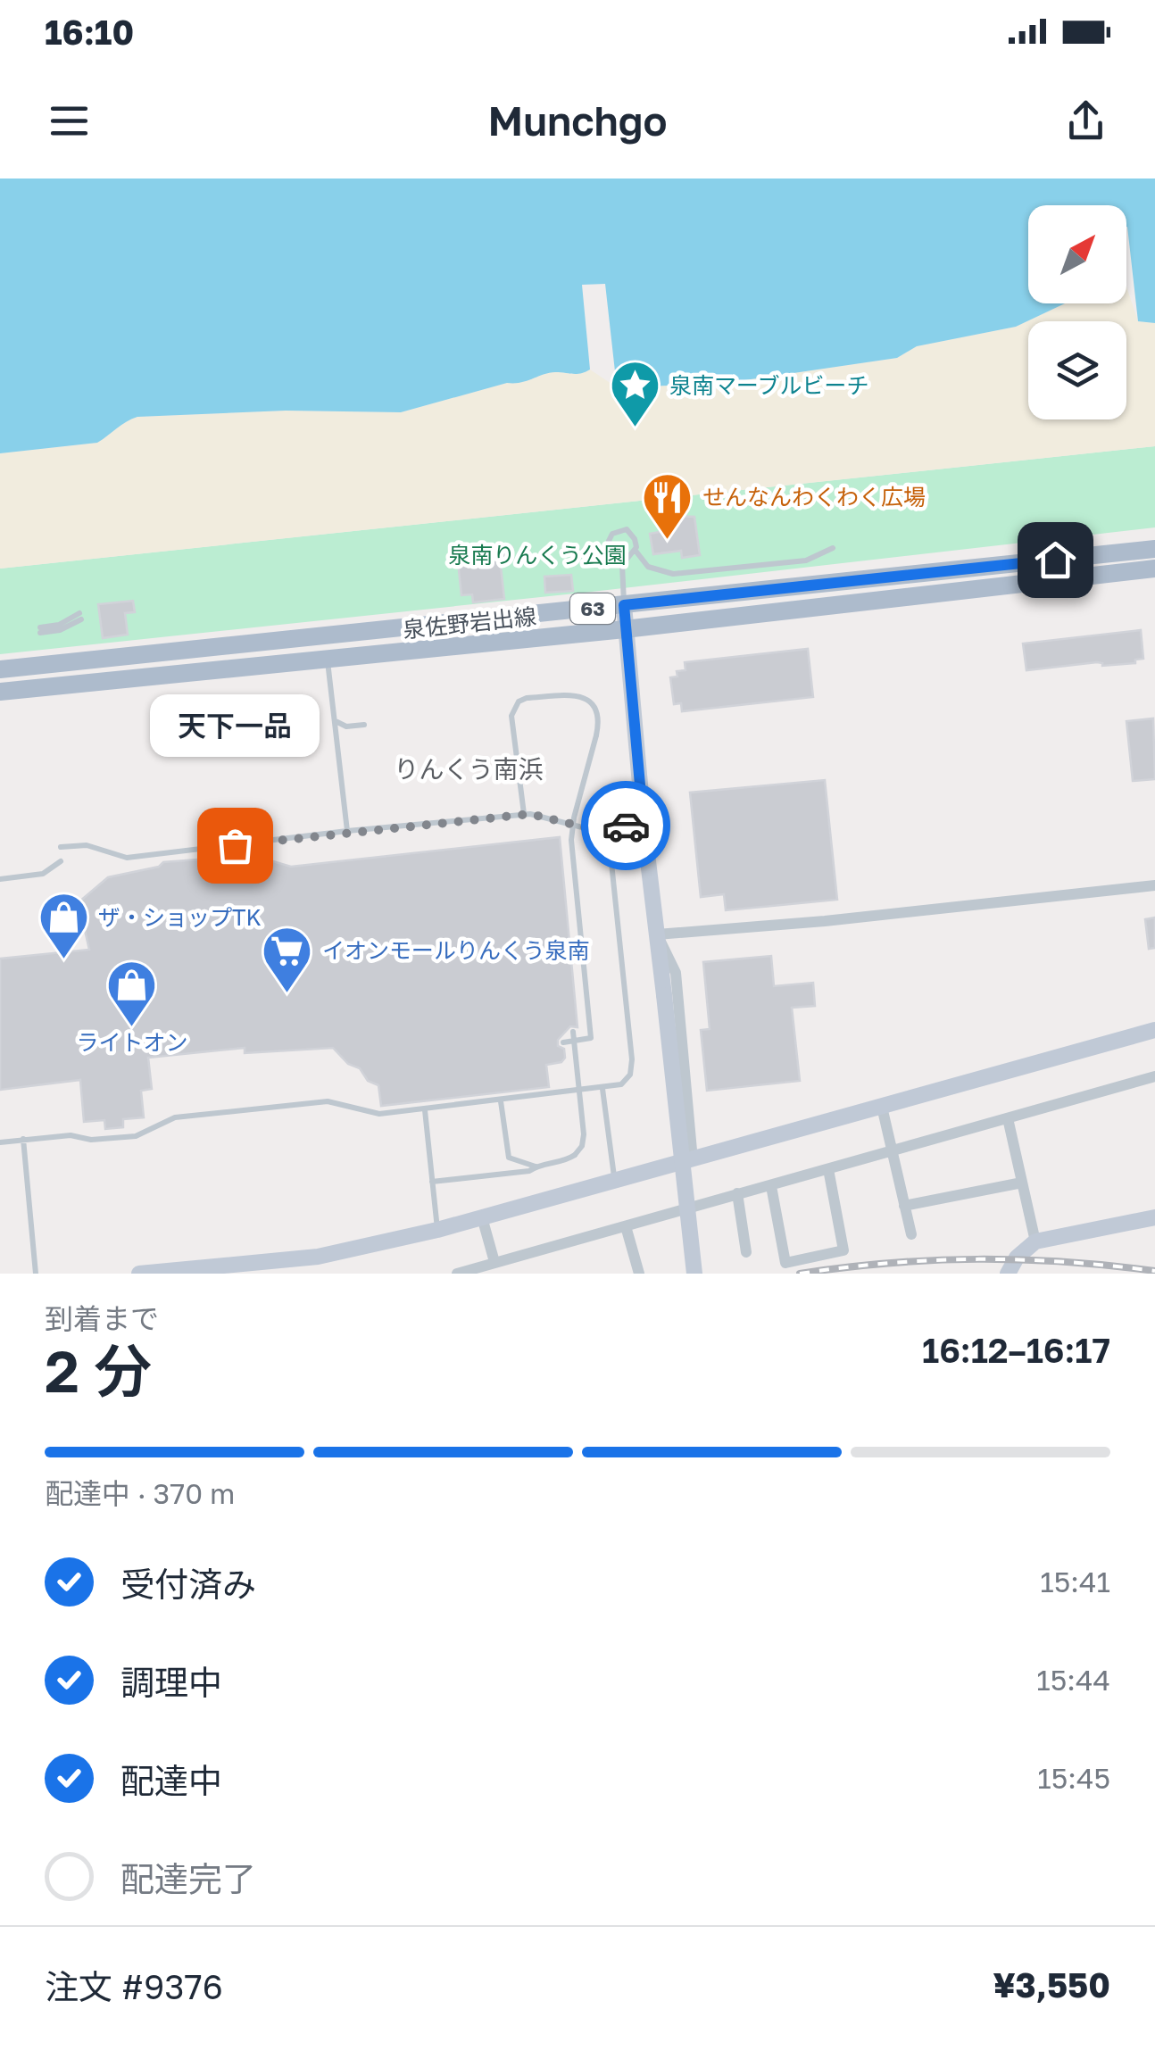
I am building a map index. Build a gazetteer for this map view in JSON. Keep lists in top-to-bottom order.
{
  "streets": {
    "main road": ["63", "泉佐野岩出線"]
  },
  "districts": ["りんくう南浜"],
  "parks": ["泉南りんくう公園"],
  "places": {
    "place": ["泉南マーブルビーチ"],
    "restaurant": ["せんなんわくわく広場"],
    "other": ["天下一品"],
    "shop": ["ザ・ショップTK", "ライトオン"],
    "supermarket": ["イオンモールりんくう泉南"]
  },
  "north": "top right",
  "page": {
    "status": "16:10",
    "header": "Munchgo",
    "bubble": "天下一品",
    "heading": ["2 分", "到着まで", "16:12–16:17"],
    "panel": ["注文 #9376", "¥3,550"],
    "bar": "配達中 · 370 m",
    "list": [
      ["受付済み", "15:41"],
      ["調理中", "15:44"],
      ["配達中", "15:45"],
      "配達完了"
    ]
  }
}
